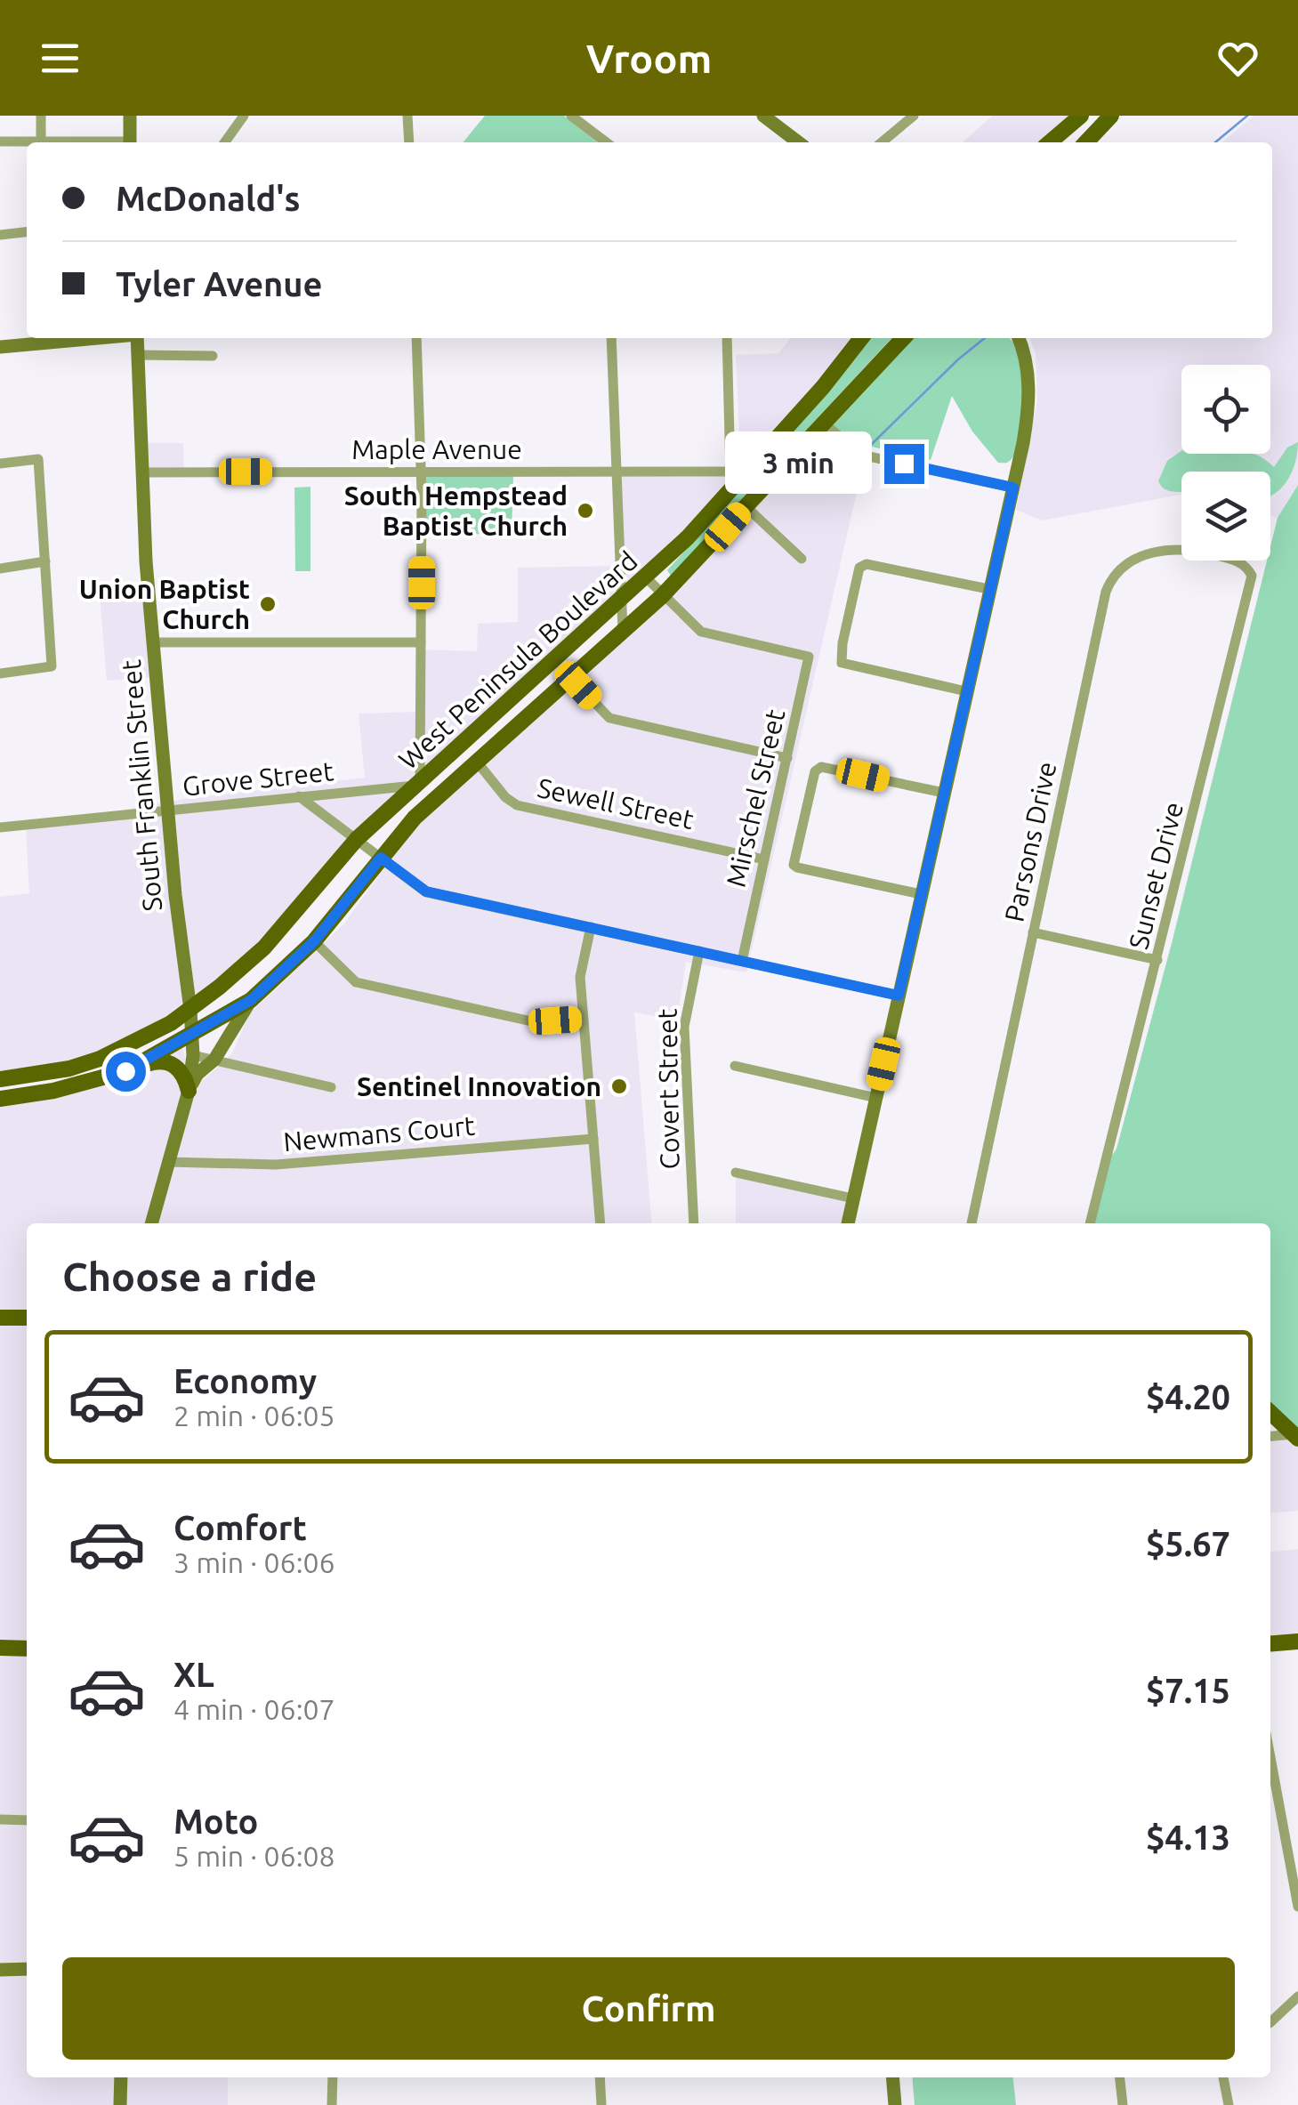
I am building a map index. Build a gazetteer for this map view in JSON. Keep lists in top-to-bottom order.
{
  "streets": {
    "main road": ["West Peninsula Boulevard"],
    "street": [
      "Maple Avenue",
      "Grove Street",
      "South Franklin Street",
      "Mirschel Street",
      "Sewell Street",
      "Parsons Drive",
      "Sunset Drive",
      "Covert Street",
      "Newmans Court"
    ]
  },
  "crossings": [
    ["Maple Avenue", "West Peninsula Boulevard"],
    ["Maple Avenue", "South Franklin Street"],
    ["West Peninsula Boulevard", "Grove Street"],
    ["West Peninsula Boulevard", "South Franklin Street"],
    ["West Peninsula Boulevard", "Mirschel Street"],
    ["West Peninsula Boulevard", "Sewell Street"],
    ["Grove Street", "South Franklin Street"],
    ["South Franklin Street", "Newmans Court"],
    ["Mirschel Street", "Sewell Street"]
  ],
  "places": ["South Hempstead Baptist Church", "Union Baptist Church", "Sentinel Innovation"],
  "page": {
    "header": "Vroom",
    "banner": ["McDonald's", "Tyler Avenue"],
    "bubble": "3 min",
    "heading": "Choose a ride",
    "list": [
      {
        "name": "Economy",
        "note": "2 min · 06:05",
        "value": "$4.20"
      },
      {
        "name": "Comfort",
        "note": "3 min · 06:06",
        "value": "$5.67"
      },
      {
        "name": "XL",
        "note": "4 min · 06:07",
        "value": "$7.15"
      },
      {
        "name": "Moto",
        "note": "5 min · 06:08",
        "value": "$4.13"
      }
    ],
    "buttons": "Confirm"
  }
}
